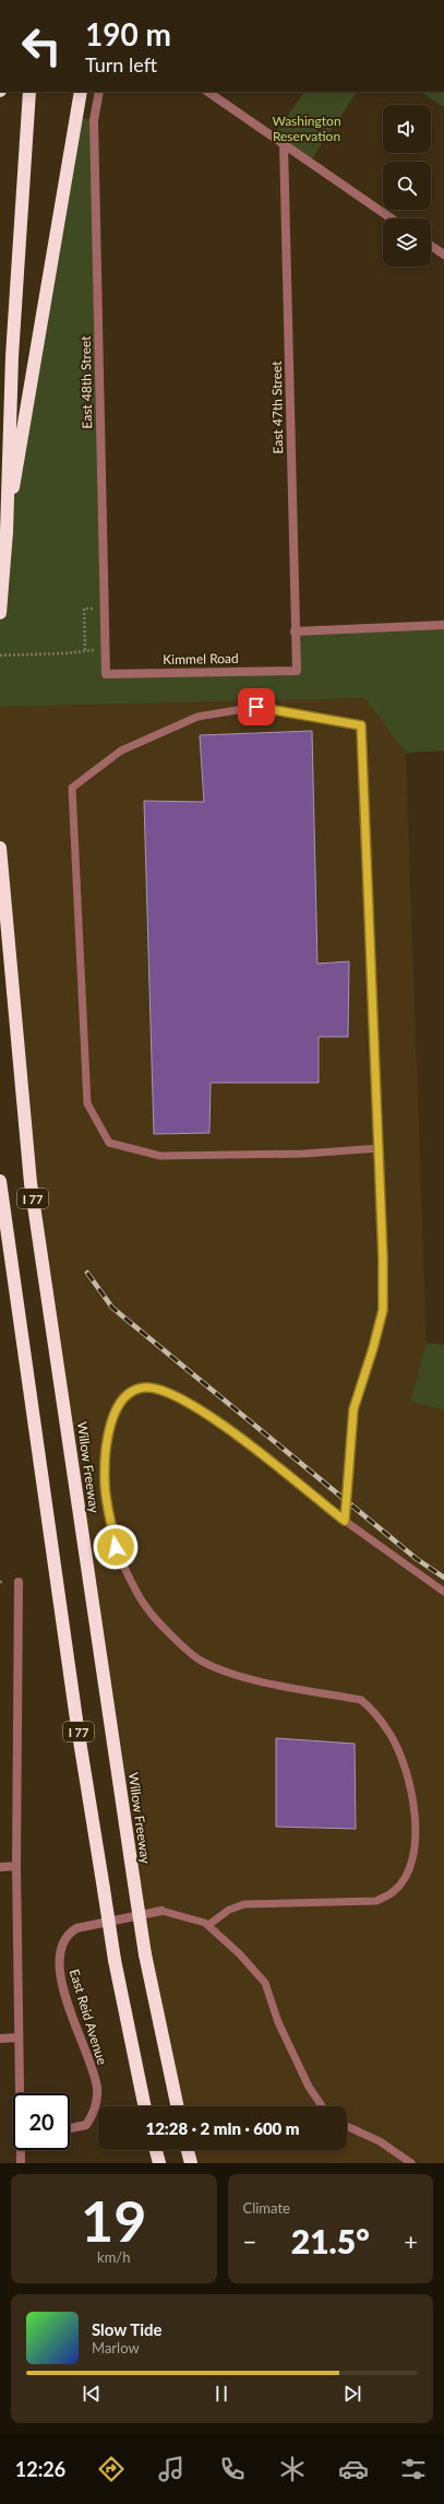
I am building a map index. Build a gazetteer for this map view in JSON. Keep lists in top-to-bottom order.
{
  "streets": {
    "highway": ["I 77", "Willow Freeway"],
    "street": [
      "East 48th Street",
      "East 47th Street",
      "Kimmel Road",
      "East Reid Avenue"
    ]
  },
  "crossings": [
    ["East 48th Street", "Kimmel Road"],
    ["East 47th Street", "Kimmel Road"]
  ],
  "parks": ["Washington Reservation"],
  "page": {
    "turn": ["190 m", "Turn left"],
    "limit": "20",
    "trip": "12:28 · 2 min · 600 m",
    "tile": [
      ["19", "km/h"],
      "Climate"
    ],
    "heat": ["−", "21.5°", "+"],
    "song": ["Slow Tide", "Marlow"],
    "tabs": "12:26"
  }
}
